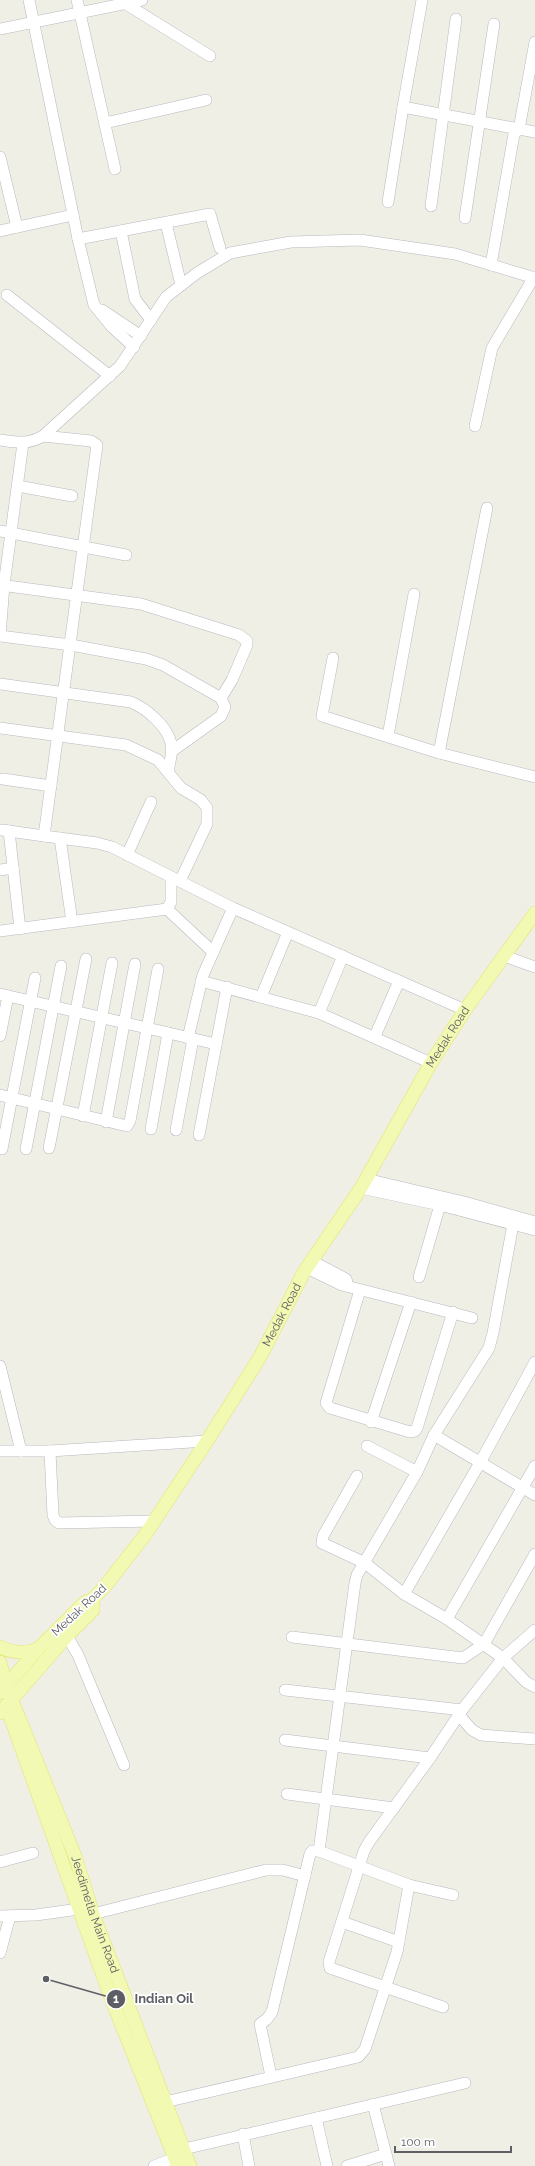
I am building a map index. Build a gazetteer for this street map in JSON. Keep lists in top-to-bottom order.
{
  "streets": {
    "main road": ["Medak Road", "Jeedimetla Main Road"]
  },
  "crossings": [
    ["Medak Road", "Jeedimetla Main Road"]
  ],
  "places": ["Indian Oil"],
  "scale_bar": "100 m"
}
